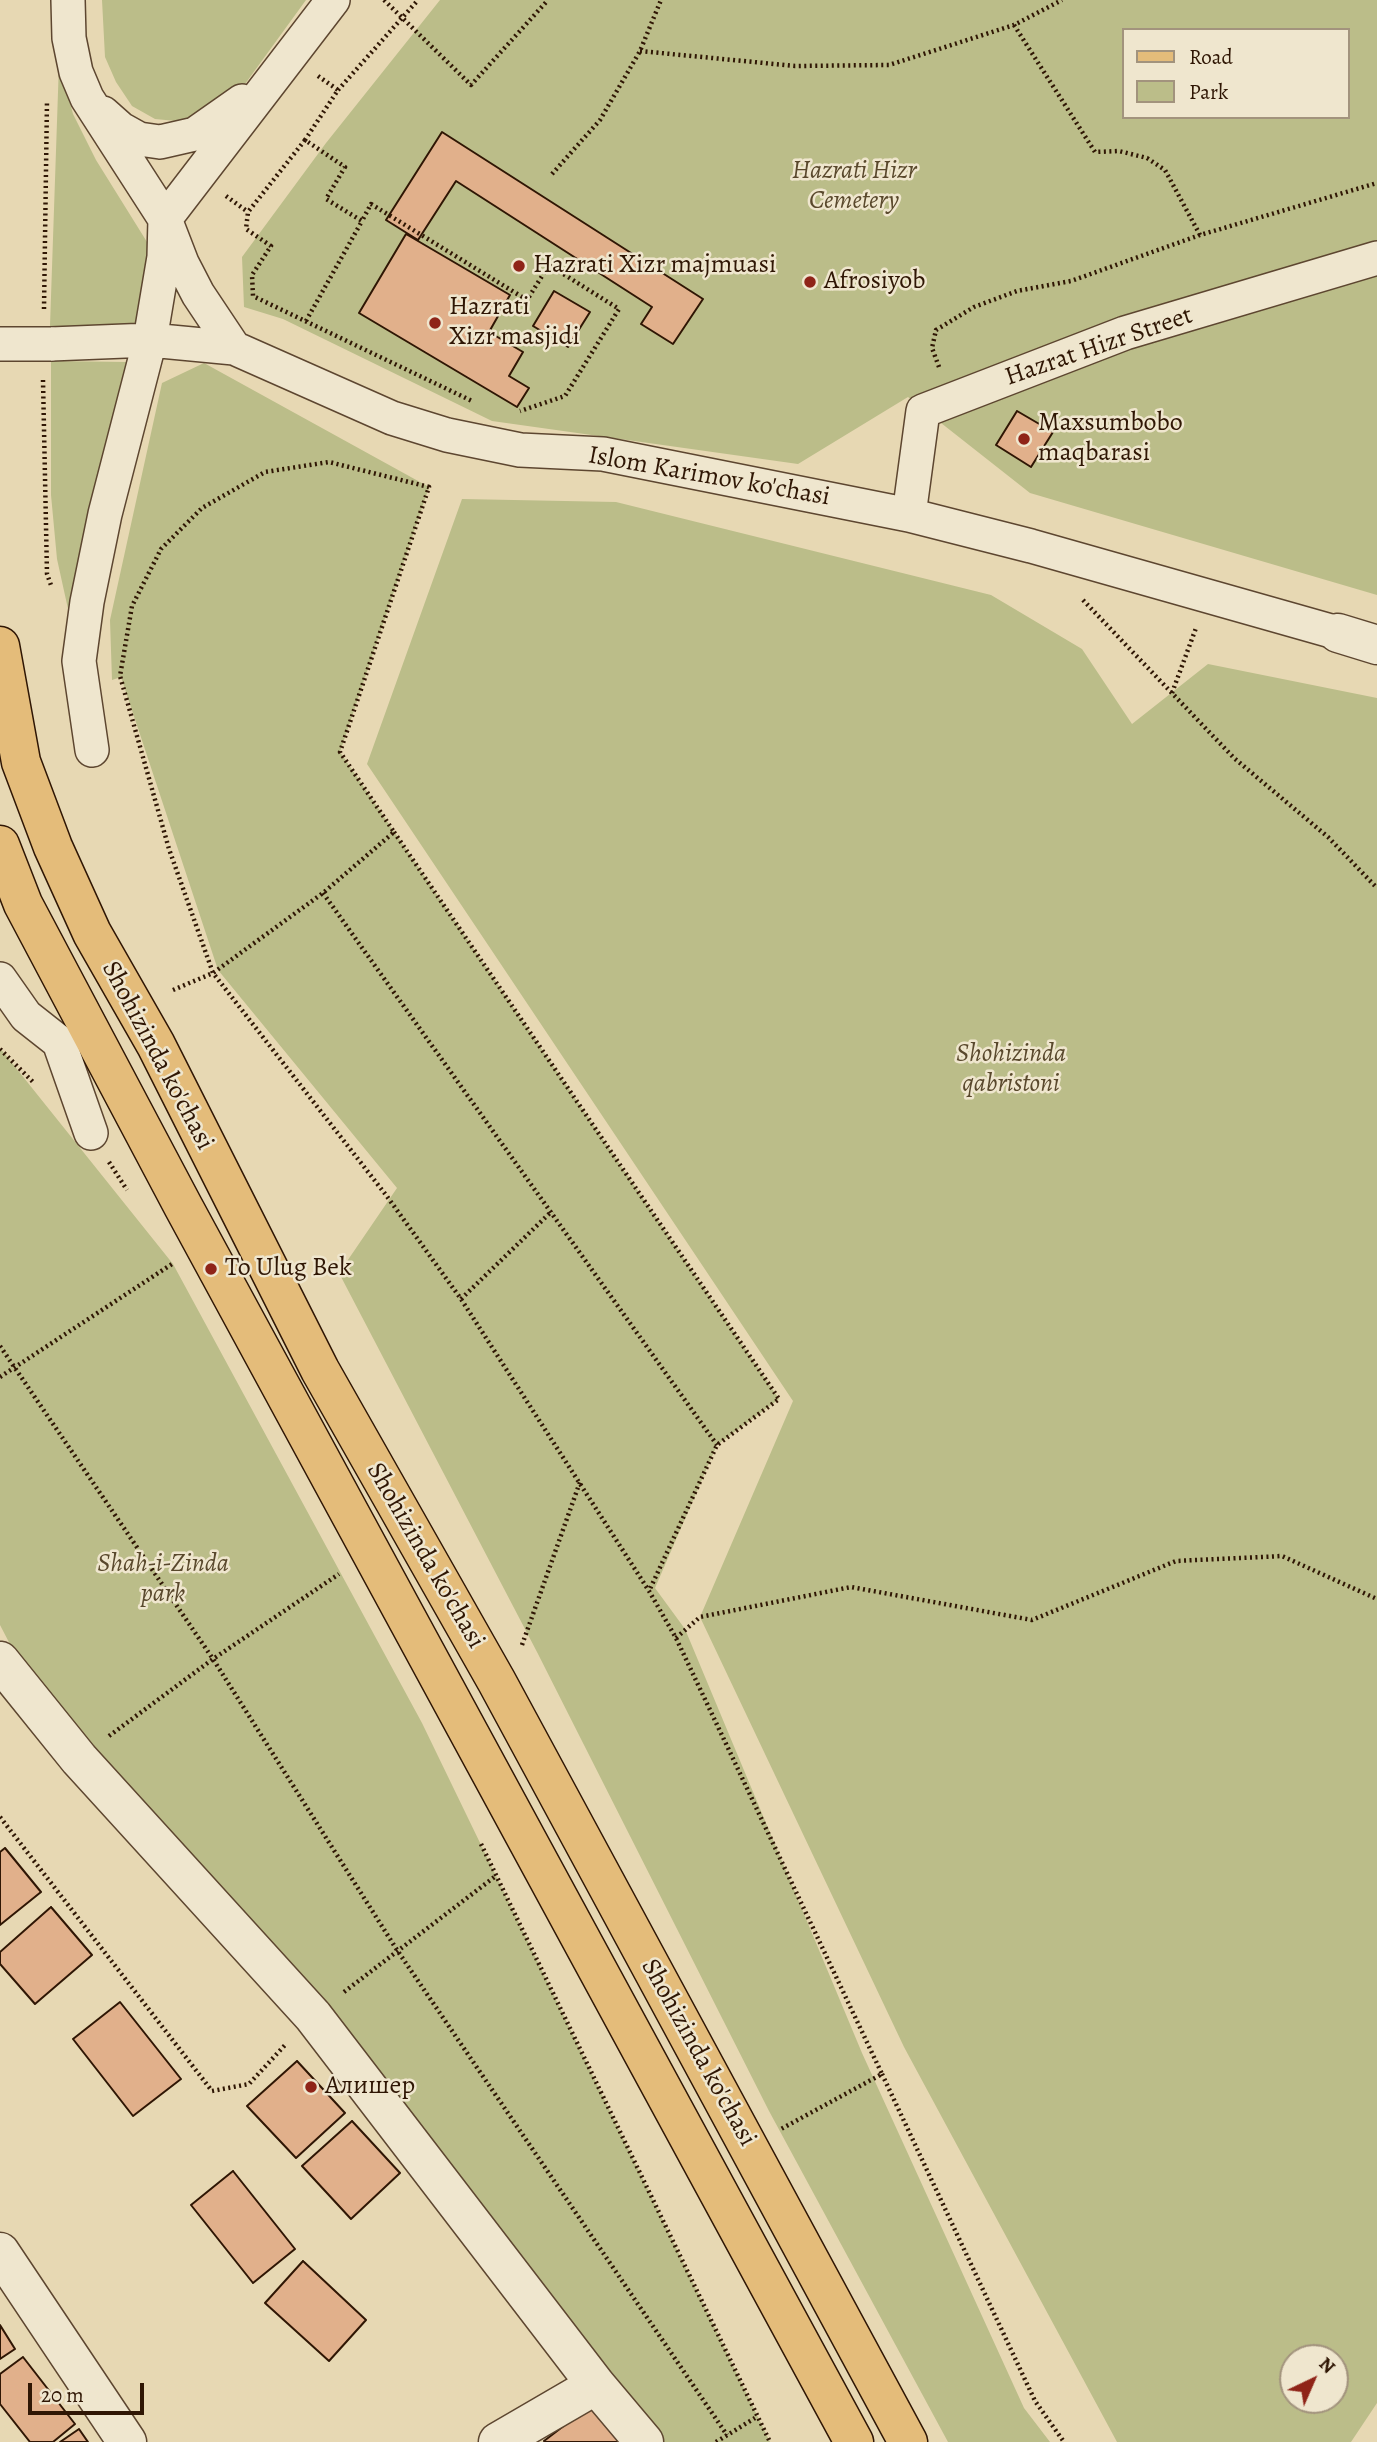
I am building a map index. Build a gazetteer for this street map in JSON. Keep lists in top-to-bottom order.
{
  "streets": {
    "main road": ["Shohizinda ko'chasi"],
    "street": ["Hazrat Hizr Street", "Islom Karimov ko'chasi"]
  },
  "crossings": [
    ["Hazrat Hizr Street", "Islom Karimov ko'chasi"]
  ],
  "parks": ["Hazrati Hizr Cemetery", "Shohizinda qabristoni", "Shah-i-Zinda park"],
  "places": [
    "Hazrati Xizr majmuasi",
    "Afrosiyob",
    "Hazrati Xizr masjidi",
    "Maxsumbobo maqbarasi",
    "To Ulug Bek",
    "Алишер"
  ],
  "legend": ["Road", "Park"],
  "scale_bar": "20 m",
  "north": "top right"
}
